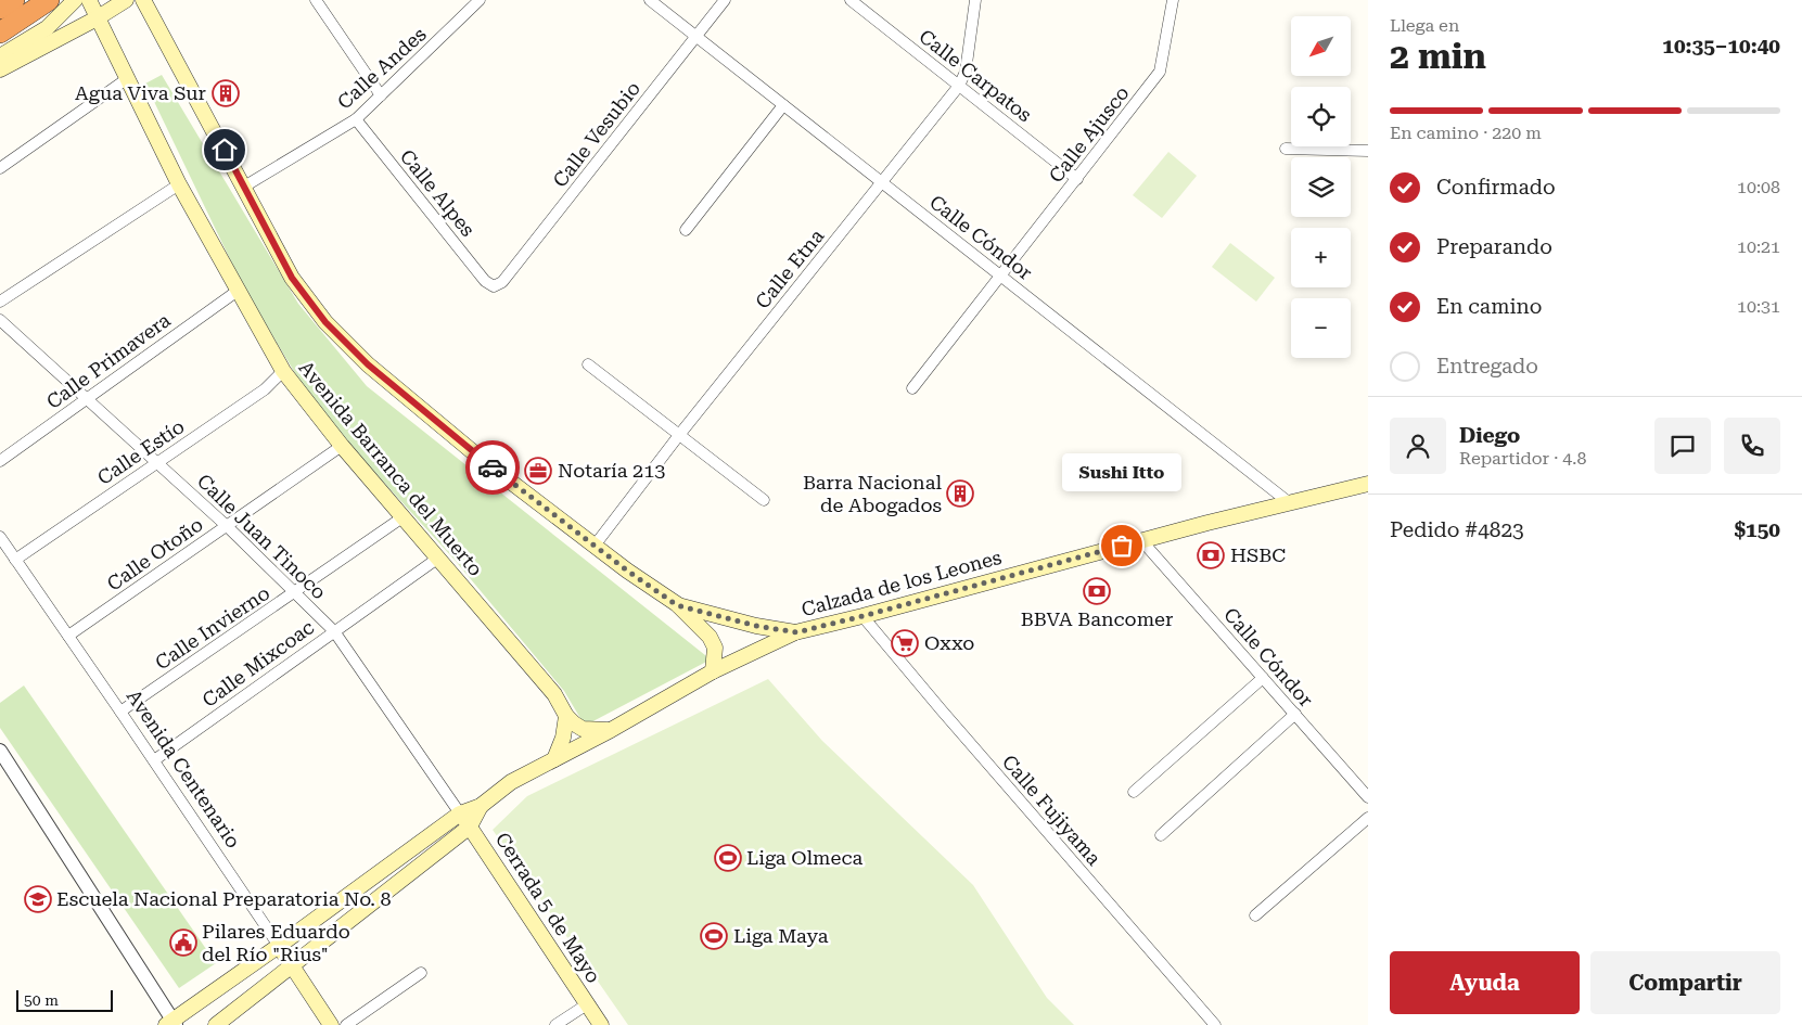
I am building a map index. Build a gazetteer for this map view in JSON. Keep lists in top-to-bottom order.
{
  "streets": {
    "main road": [
      "Avenida Barranca del Muerto",
      "Calzada de los Leones",
      "Avenida Centenario",
      "Cerrada 5 de Mayo"
    ],
    "street": [
      "Calle Andes",
      "Calle Carpatos",
      "Calle Vesubio",
      "Calle Ajusco",
      "Calle Alpes",
      "Calle Cóndor",
      "Calle Etna",
      "Calle Primavera",
      "Calle Estío",
      "Calle Juan Tinoco",
      "Calle Otoño",
      "Calle Invierno",
      "Calle Mixcoac",
      "Calle Fujiyama"
    ]
  },
  "crossings": [
    ["Calle Andes", "Calle Alpes"],
    ["Calle Carpatos", "Calle Ajusco"],
    ["Calle Carpatos", "Calle Etna"],
    ["Calle Vesubio", "Calle Alpes"],
    ["Calle Vesubio", "Calle Cóndor"],
    ["Calle Ajusco", "Calle Cóndor"],
    ["Calle Cóndor", "Calle Etna"],
    ["Calle Cóndor", "Calzada de los Leones"],
    ["Calle Primavera", "Avenida Barranca del Muerto"],
    ["Calle Primavera", "Calle Juan Tinoco"],
    ["Calle Estío", "Avenida Barranca del Muerto"],
    ["Calle Estío", "Calle Juan Tinoco"],
    ["Calle Estío", "Avenida Centenario"],
    ["Avenida Barranca del Muerto", "Calle Otoño"],
    ["Avenida Barranca del Muerto", "Calzada de los Leones"],
    ["Avenida Barranca del Muerto", "Calle Invierno"],
    ["Avenida Barranca del Muerto", "Calle Mixcoac"],
    ["Calle Juan Tinoco", "Calle Otoño"],
    ["Calle Juan Tinoco", "Calle Invierno"],
    ["Calle Juan Tinoco", "Calle Mixcoac"],
    ["Calle Juan Tinoco", "Cerrada 5 de Mayo"],
    ["Calle Otoño", "Avenida Centenario"],
    ["Calzada de los Leones", "Calle Fujiyama"],
    ["Calle Invierno", "Avenida Centenario"],
    ["Calle Mixcoac", "Avenida Centenario"]
  ],
  "places": {
    "building": ["Agua Viva Sur", "Barra Nacional de Abogados"],
    "office": ["Notaría 213"],
    "other": ["Sushi Itto"],
    "bank": ["HSBC", "BBVA Bancomer"],
    "supermarket": ["Oxxo"],
    "sports": ["Liga Olmeca", "Liga Maya"],
    "school or university": ["Escuela Nacional Preparatoria No. 8"],
    "public building": ["Pilares Eduardo del Río \"Rius\""]
  },
  "scale_bar": "50 m",
  "north": "bottom left",
  "page": {
    "heading": ["2 min", "Llega en", "10:35–10:40"],
    "panel": [
      "Diego",
      "Repartidor · 4.8",
      "Pedido #4823",
      "$150"
    ],
    "map_buttons": ["+", "−"],
    "bar": "En camino · 220 m",
    "list": [
      ["Confirmado", "10:08"],
      ["Preparando", "10:21"],
      ["En camino", "10:31"],
      "Entregado"
    ],
    "bubble": "Sushi Itto",
    "buttons": ["Ayuda", "Compartir"],
    "scale": "50 m"
  }
}
